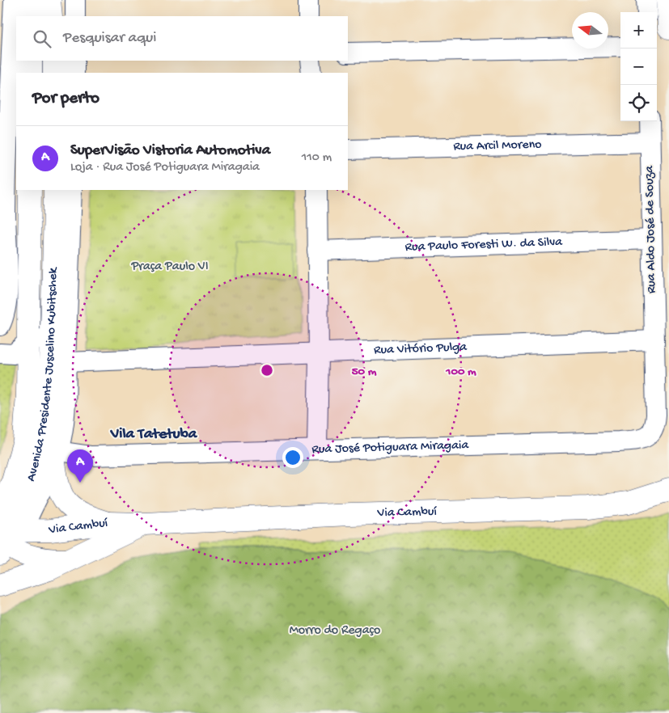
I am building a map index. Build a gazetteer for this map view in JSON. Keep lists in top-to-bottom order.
{
  "streets": {
    "main road": ["Avenida Presidente Juscelino Kubitschek", "Via Cambuí"],
    "street": [
      "Rua Arcil Moreno",
      "Rua Aldo José de Souza",
      "Rua Paulo Foresti W. da Silva",
      "Rua Vitório Pulga",
      "Rua José Potiguara Miragaia"
    ]
  },
  "crossings": [
    ["Rua Arcil Moreno", "Rua Aldo José de Souza"],
    ["Rua Aldo José de Souza", "Rua Paulo Foresti W. da Silva"],
    ["Rua Aldo José de Souza", "Rua Vitório Pulga"],
    ["Rua Aldo José de Souza", "Rua José Potiguara Miragaia"],
    ["Avenida Presidente Juscelino Kubitschek", "Via Cambuí"]
  ],
  "districts": ["Vila Tatetuba"],
  "parks": ["Praça Paulo VI", "Morro do Regaço"],
  "north": "left",
  "page": {
    "map_buttons": ["+", "−"],
    "search": "Pesquisar aqui",
    "heading": "Por perto",
    "list": [
      {
        "mark": "A",
        "name": "SuperVisão Vistoria Automotiva",
        "note": "Loja · Rua José Potiguara Miragaia",
        "value": "110 m"
      }
    ],
    "pins": "A"
  },
  "rings": ["50 m", "100 m"]
}
